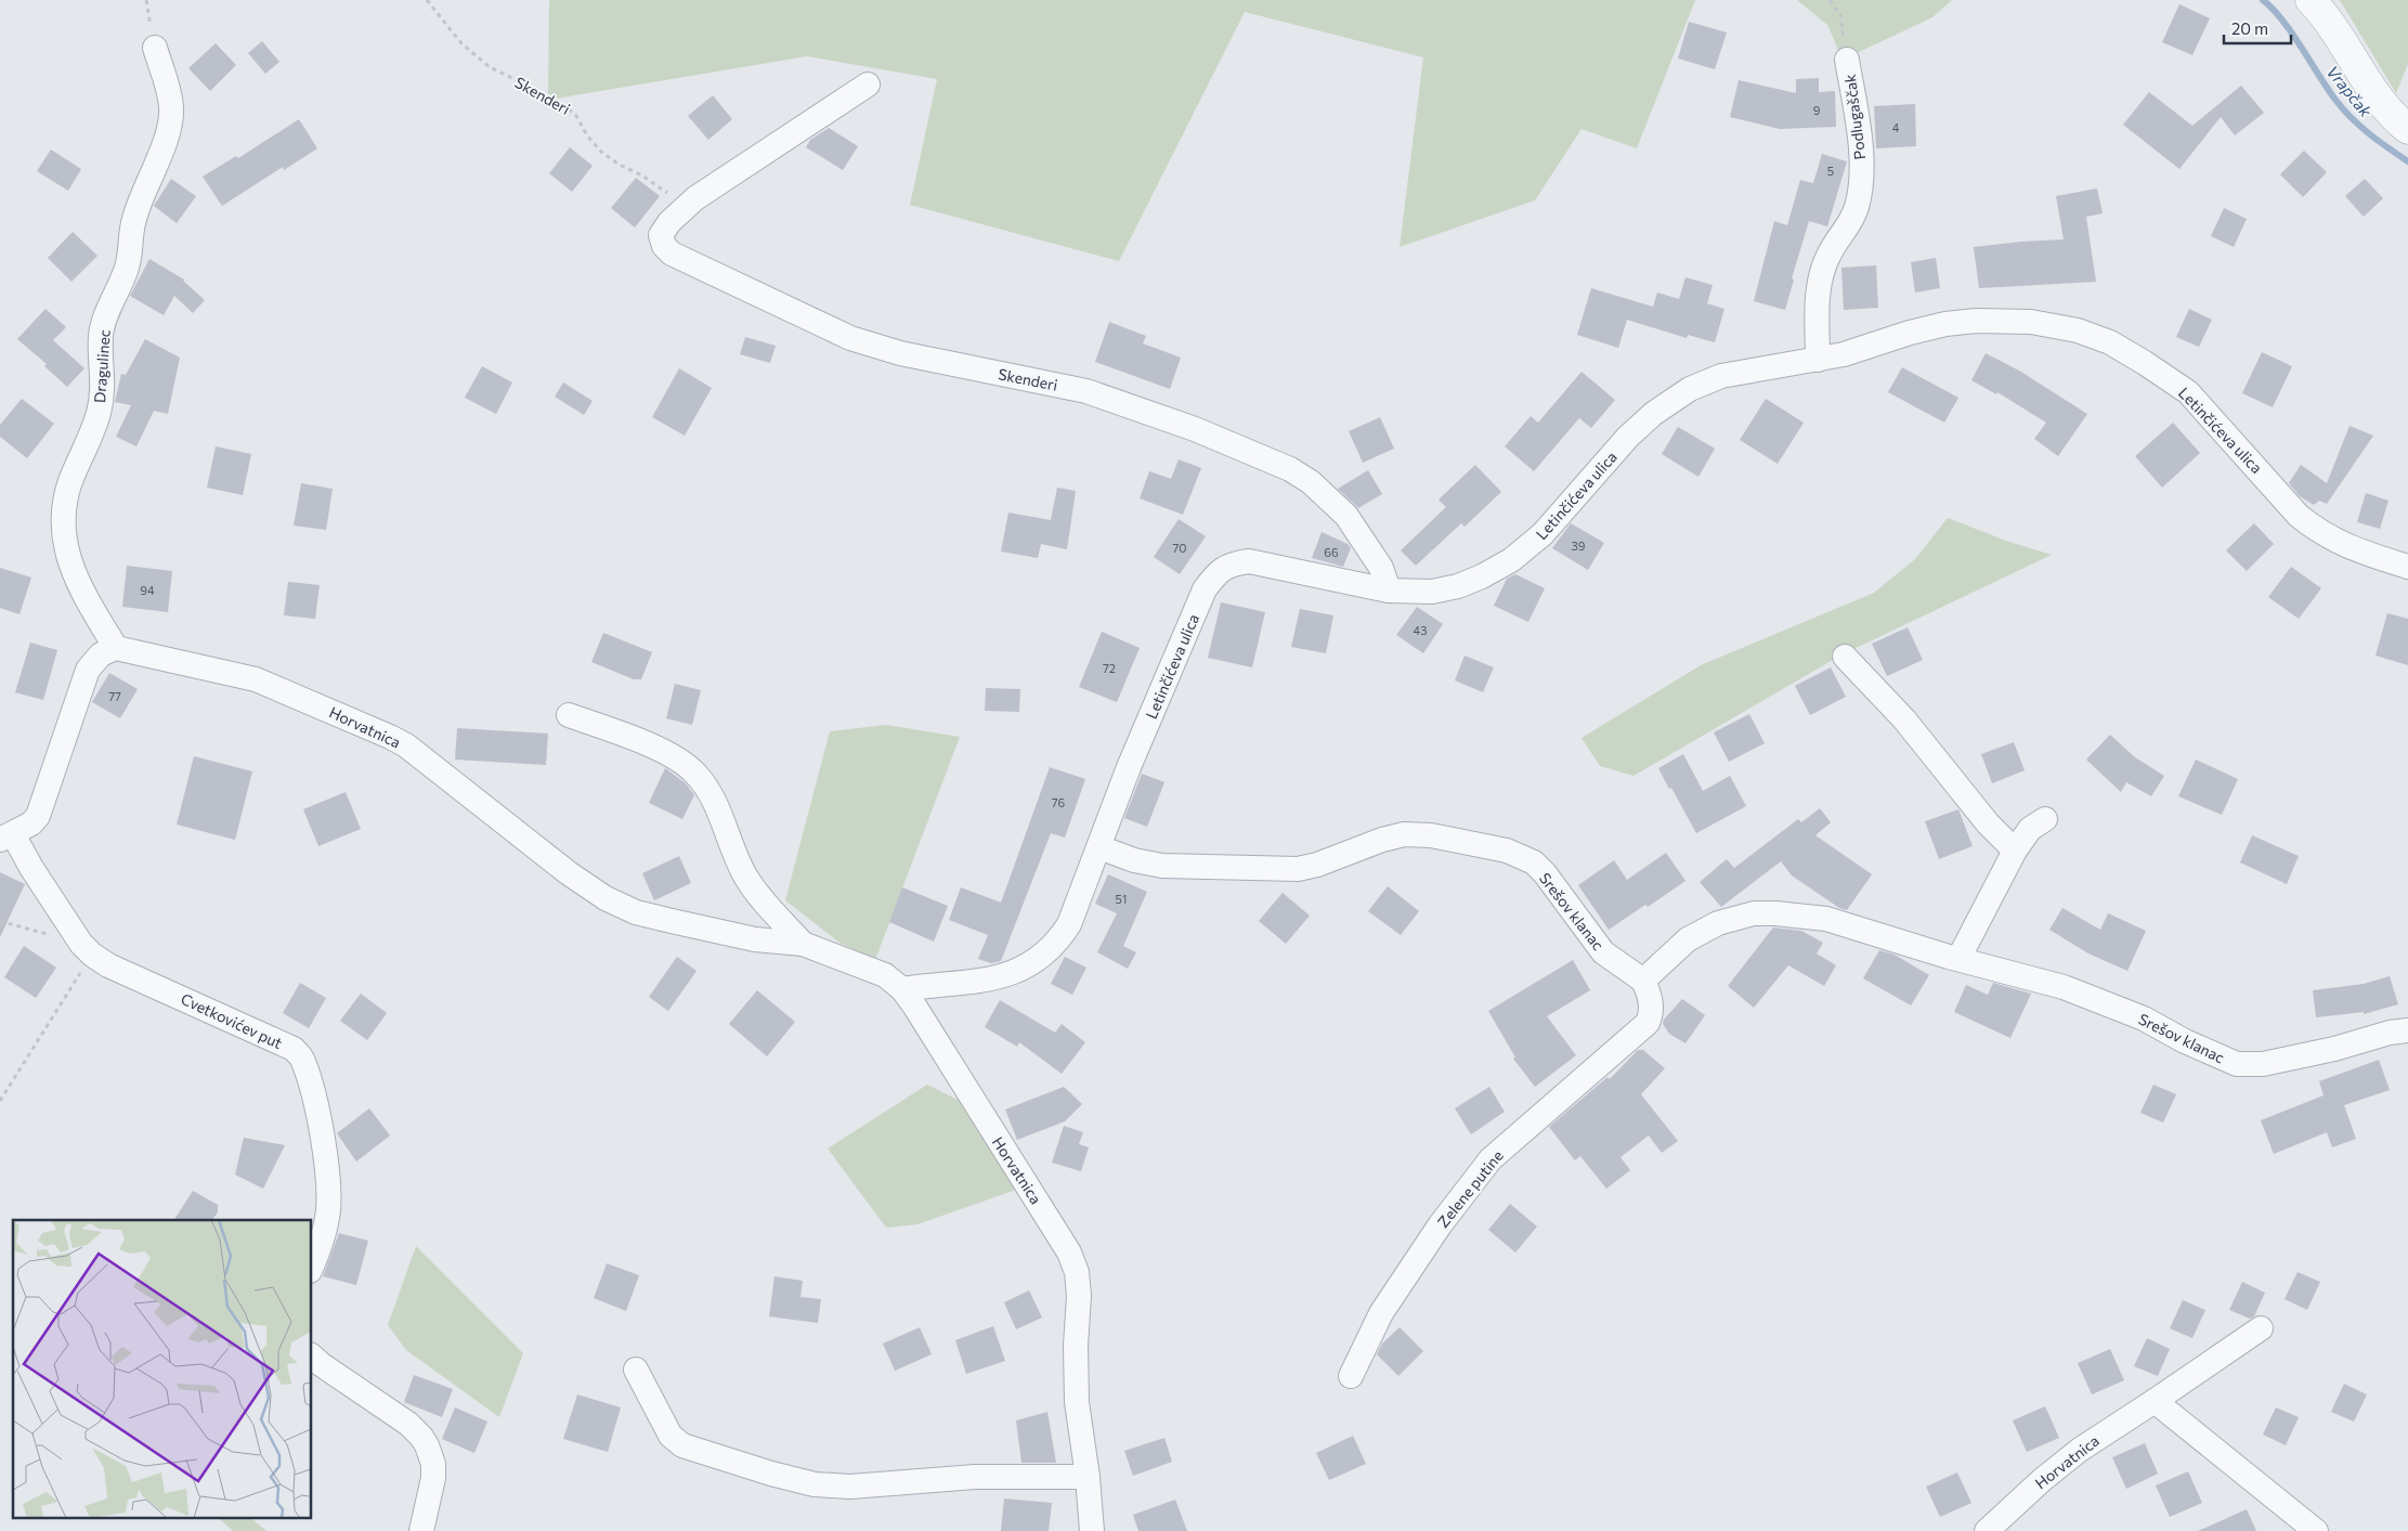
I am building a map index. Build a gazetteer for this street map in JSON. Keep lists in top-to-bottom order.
{
  "streets": {
    "street": [
      "Skenderi",
      "Podlugaščak",
      "Dragulinec",
      "Letinčićeva ulica",
      "Horvatnica",
      "Srešov klanac",
      "Cvetkovićev put",
      "Zelene putine"
    ]
  },
  "crossings": [
    ["Skenderi", "Letinčićeva ulica"],
    ["Podlugaščak", "Letinčićeva ulica"],
    ["Dragulinec", "Horvatnica"],
    ["Letinčićeva ulica", "Horvatnica"],
    ["Letinčićeva ulica", "Srešov klanac"],
    ["Srešov klanac", "Zelene putine"]
  ],
  "water": ["Vrapčak"],
  "house_numbers": [
    "9",
    "4",
    "5",
    "39",
    "70",
    "66",
    "94",
    "43",
    "72",
    "77",
    "76",
    "51"
  ],
  "scale_bar": "20 m"
}
